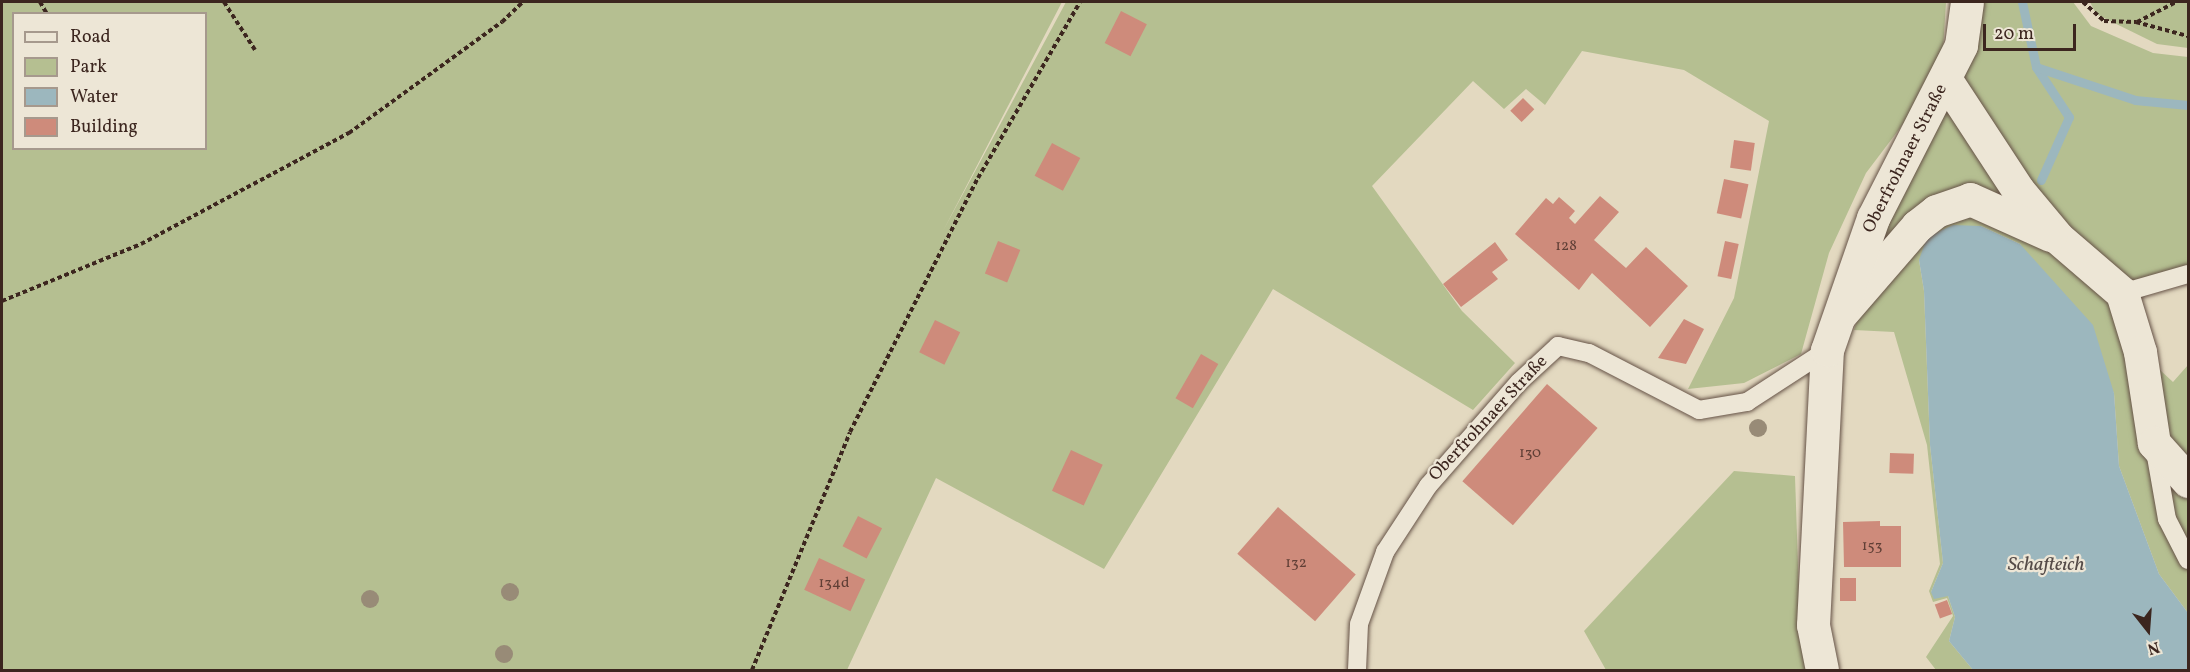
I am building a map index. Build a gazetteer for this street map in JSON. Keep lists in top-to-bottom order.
{
  "streets": {
    "street": ["Oberfrohnaer Straße"]
  },
  "water": ["Schafteich"],
  "house_numbers": [
    "128",
    "130",
    "153",
    "132",
    "134d"
  ],
  "legend": [
    "Road",
    "Park",
    "Water",
    "Building"
  ],
  "scale_bar": "20 m",
  "north": "bottom"
}
